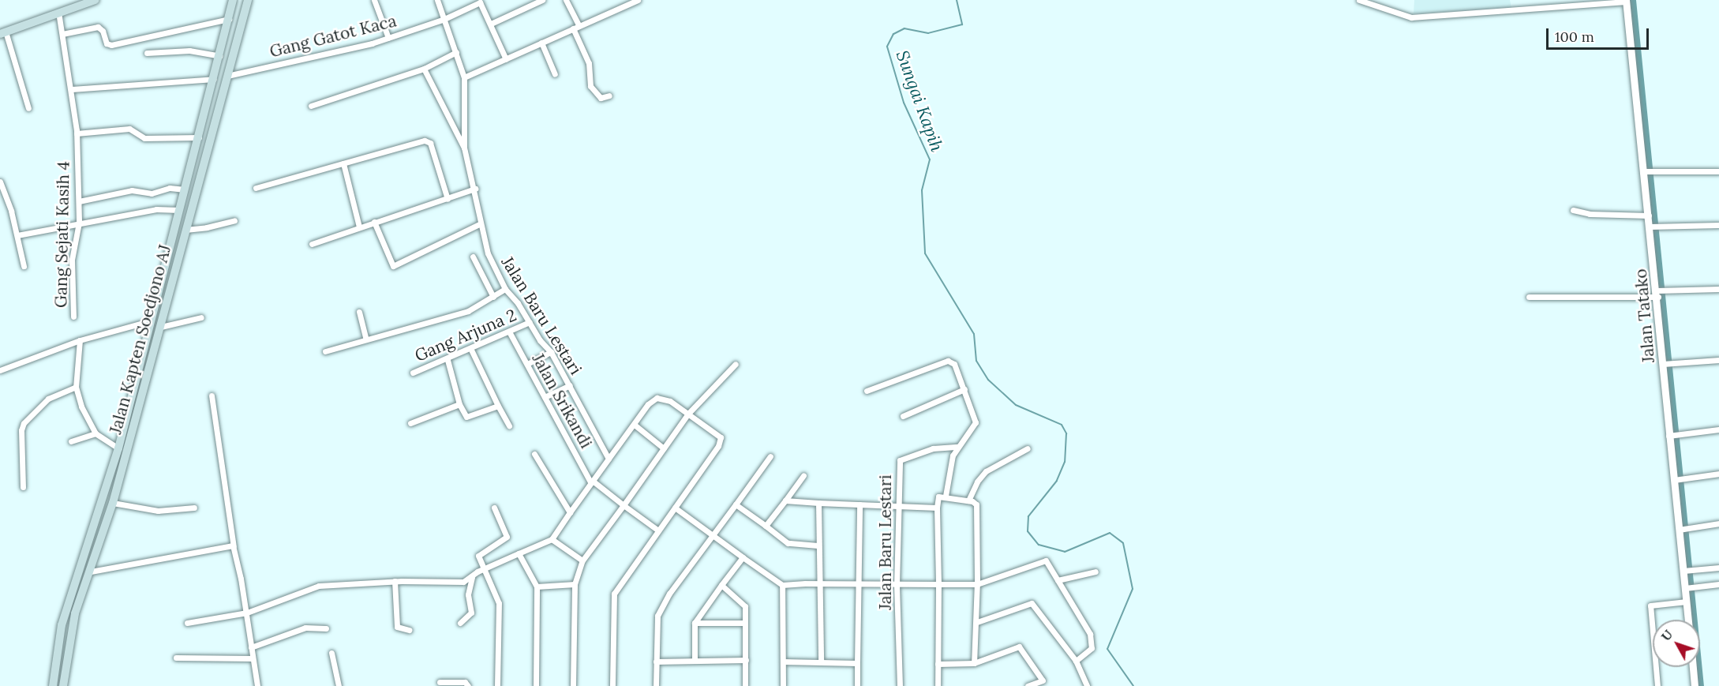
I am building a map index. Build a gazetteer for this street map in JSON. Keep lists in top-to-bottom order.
{
  "streets": {
    "main road": ["Jalan Kapten Soedjono AJ"],
    "street": [
      "Gang Gatot Kaca",
      "Gang Sejati Kasih 4",
      "Jalan Baru Lestari",
      "Jalan Tatako",
      "Gang Arjuna 2",
      "Jalan Srikandi"
    ]
  },
  "crossings": [
    ["Gang Gatot Kaca", "Jalan Baru Lestari"],
    ["Gang Gatot Kaca", "Jalan Kapten Soedjono AJ"],
    ["Jalan Baru Lestari", "Gang Arjuna 2"],
    ["Gang Arjuna 2", "Jalan Srikandi"]
  ],
  "water": ["Sungai Kapih"],
  "scale_bar": "100 m",
  "north": "top left"
}
